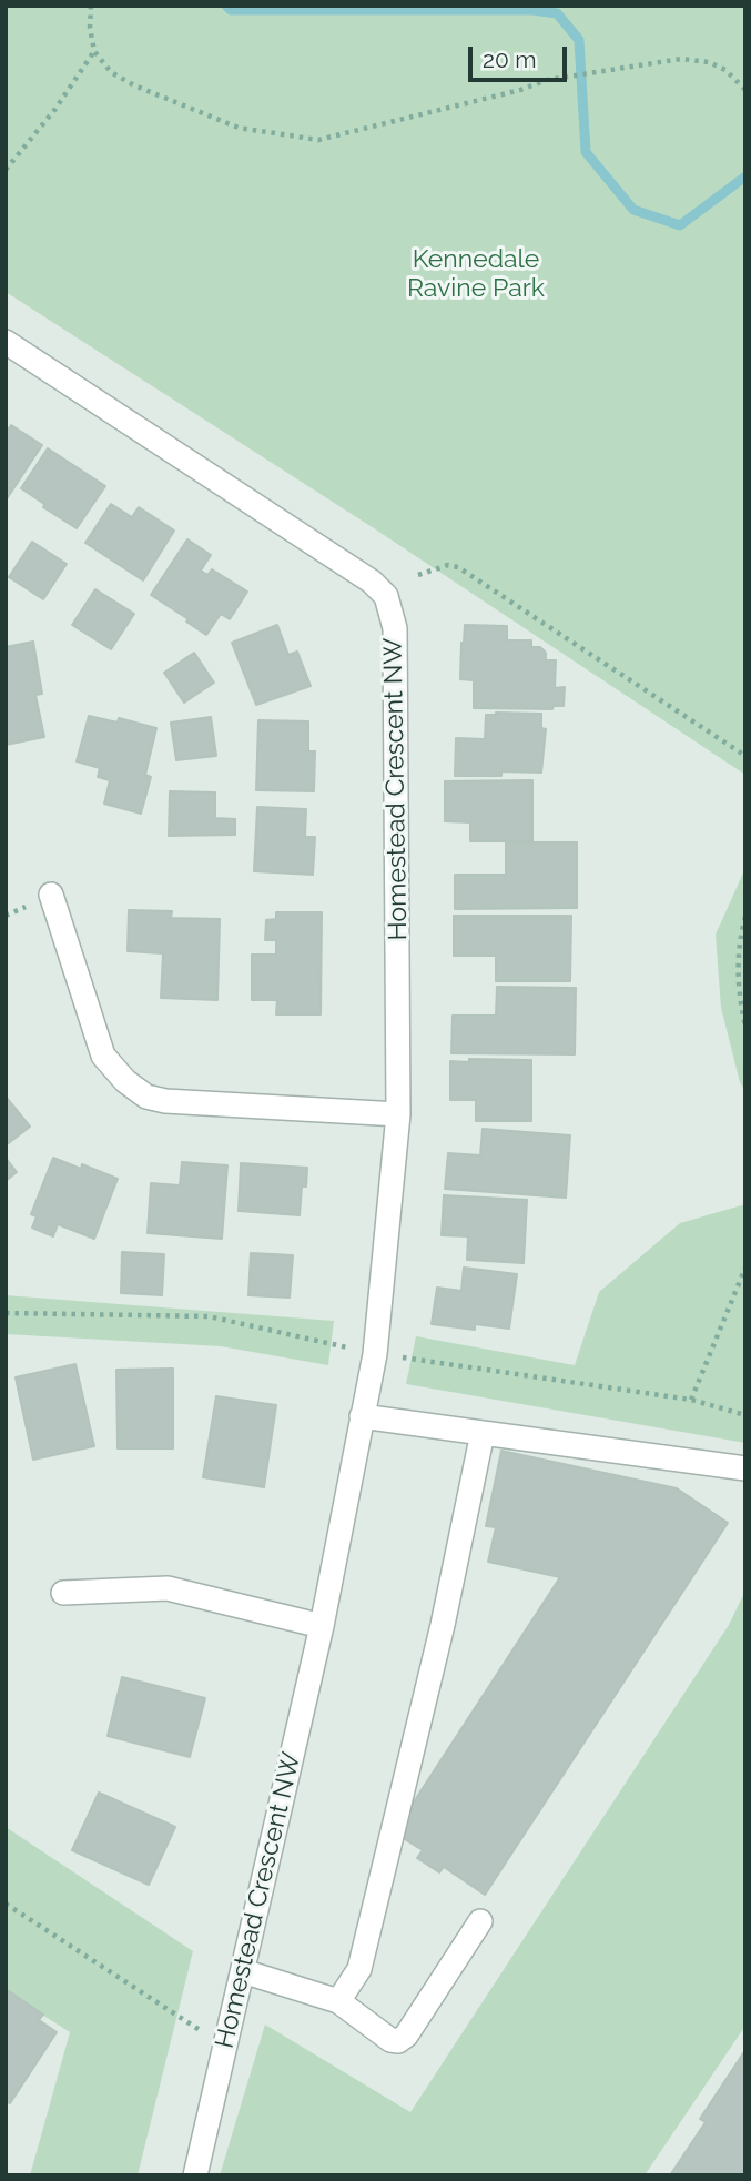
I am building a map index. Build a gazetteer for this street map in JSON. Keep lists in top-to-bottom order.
{
  "streets": {
    "street": ["Homestead Crescent NW"]
  },
  "parks": ["Kennedale Ravine Park"],
  "scale_bar": "20 m"
}
